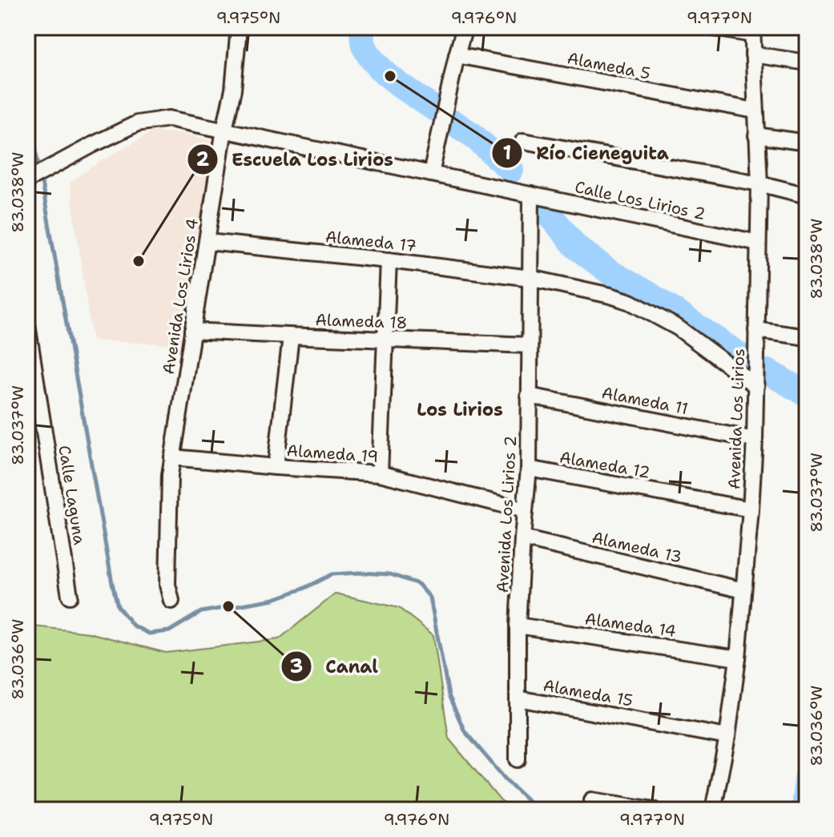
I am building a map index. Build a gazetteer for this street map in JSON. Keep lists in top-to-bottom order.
{
  "streets": {
    "street": [
      "Alameda 5",
      "Calle Los Lirios 2",
      "Alameda 17",
      "Avenida Los Lirios 4",
      "Alameda 18",
      "Alameda 11",
      "Avenida Los Lirios",
      "Alameda 19",
      "Alameda 12",
      "Calle Laguna",
      "Avenida Los Lirios 2",
      "Alameda 13",
      "Alameda 14",
      "Alameda 15"
    ]
  },
  "crossings": [
    ["Alameda 5", "Avenida Los Lirios"],
    ["Calle Los Lirios 2", "Avenida Los Lirios 4"],
    ["Calle Los Lirios 2", "Avenida Los Lirios"],
    ["Calle Los Lirios 2", "Avenida Los Lirios 2"],
    ["Alameda 17", "Avenida Los Lirios 4"],
    ["Alameda 17", "Avenida Los Lirios"],
    ["Alameda 17", "Avenida Los Lirios 2"],
    ["Avenida Los Lirios 4", "Alameda 18"],
    ["Avenida Los Lirios 4", "Alameda 19"],
    ["Alameda 18", "Avenida Los Lirios 2"],
    ["Alameda 11", "Avenida Los Lirios"],
    ["Alameda 11", "Avenida Los Lirios 2"],
    ["Avenida Los Lirios", "Alameda 12"],
    ["Avenida Los Lirios", "Alameda 13"],
    ["Avenida Los Lirios", "Alameda 14"],
    ["Avenida Los Lirios", "Alameda 15"],
    ["Alameda 19", "Avenida Los Lirios 2"],
    ["Alameda 12", "Avenida Los Lirios 2"],
    ["Avenida Los Lirios 2", "Alameda 13"],
    ["Avenida Los Lirios 2", "Alameda 14"],
    ["Avenida Los Lirios 2", "Alameda 15"]
  ],
  "districts": ["Los Lirios"],
  "places": ["Río Cieneguita", "Escuela Los Lirios", "Canal"],
  "coordinates": [
    "9.975°N",
    "9.976°N",
    "9.977°N",
    "83.038°W",
    "83.037°W",
    "83.036°W"
  ]
}
